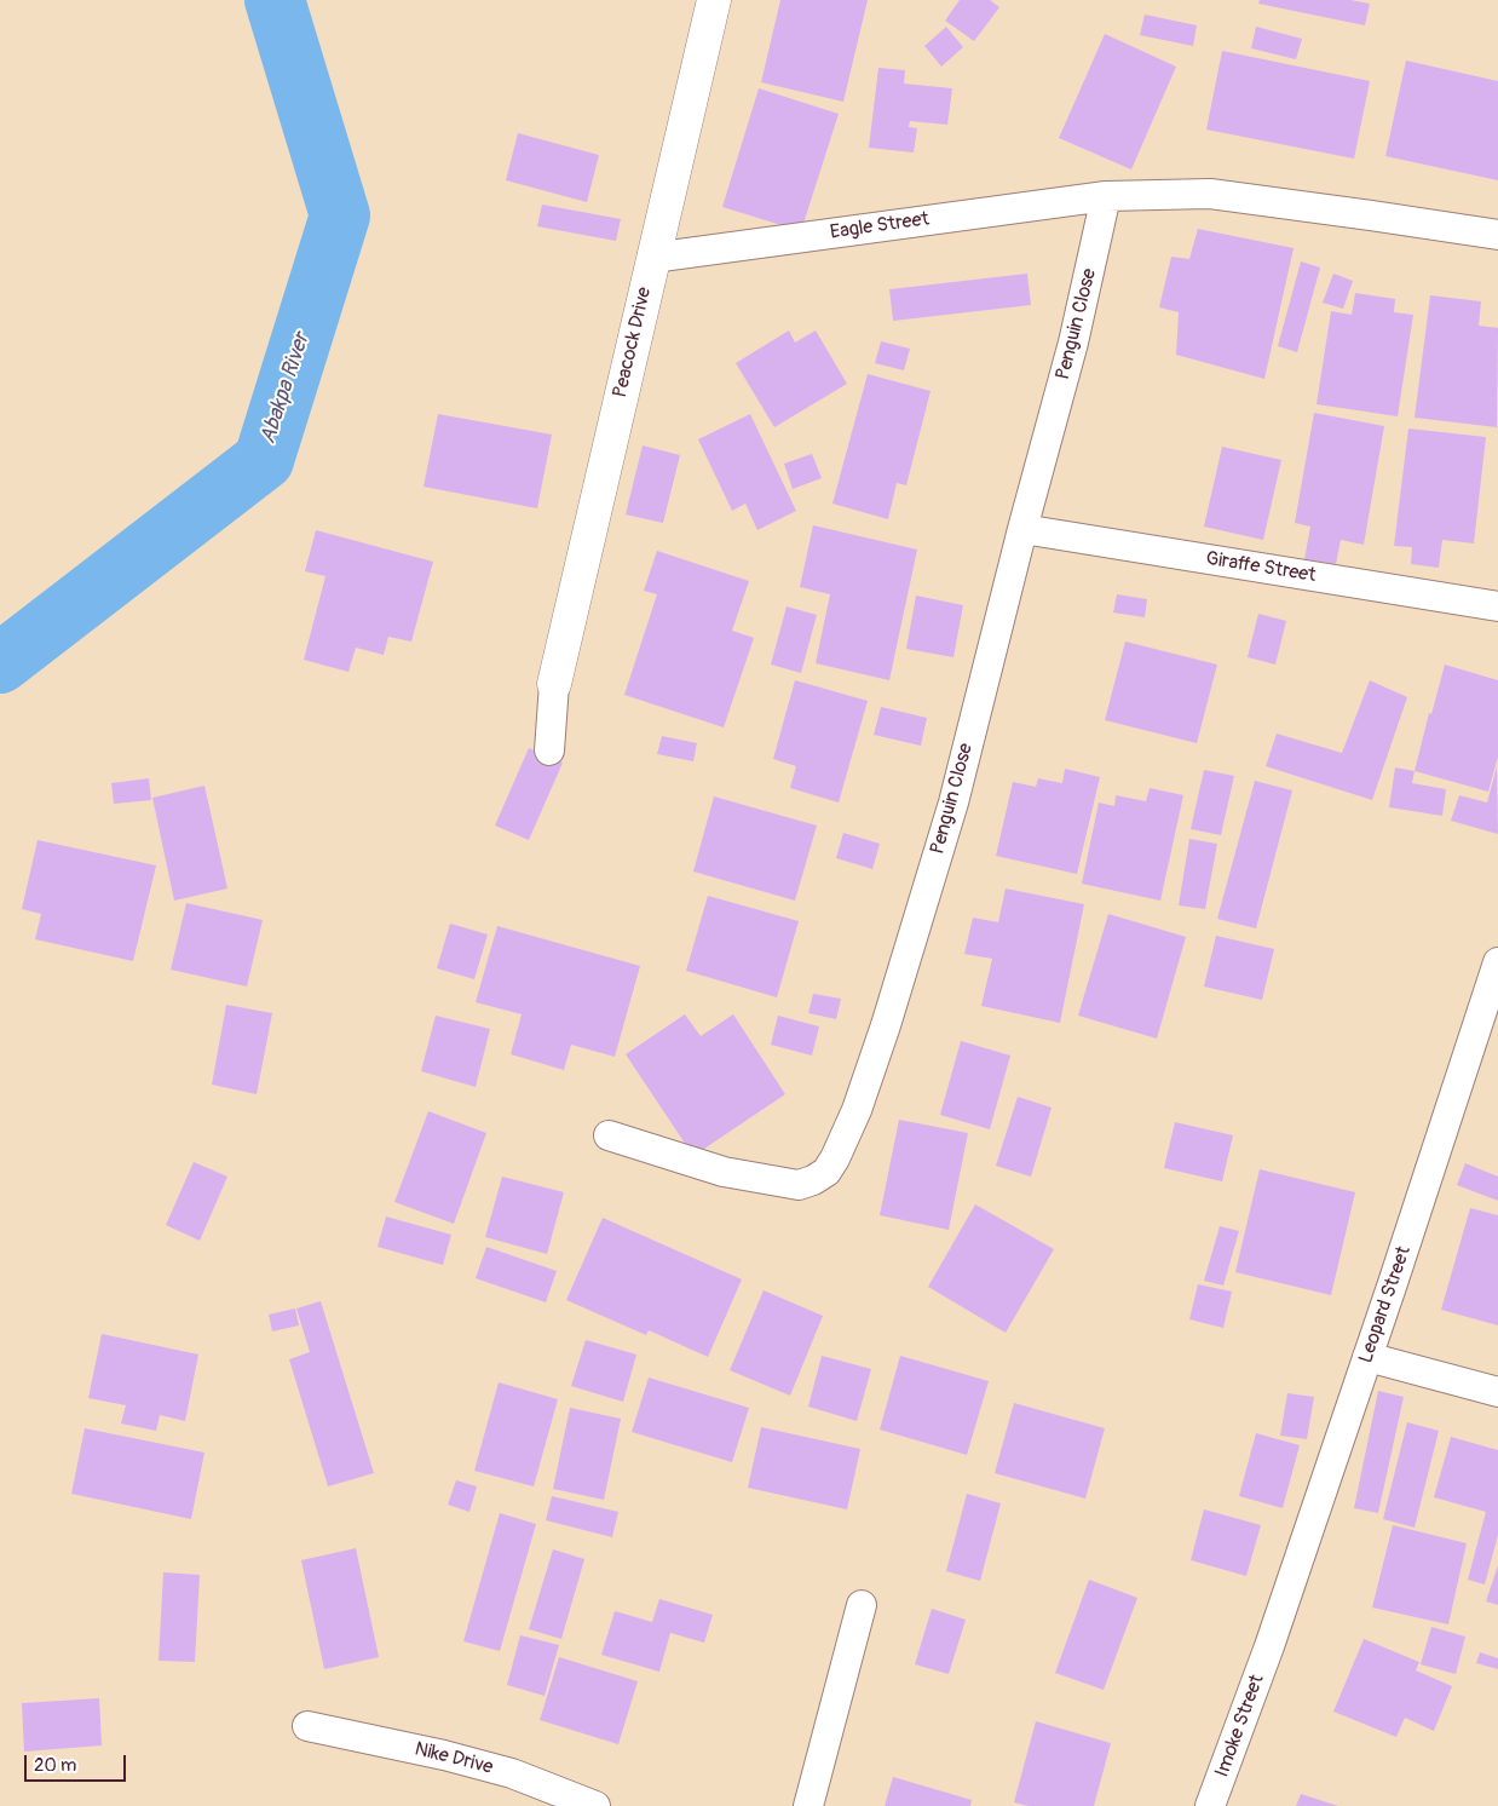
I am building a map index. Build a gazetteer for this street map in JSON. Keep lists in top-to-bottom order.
{
  "streets": {
    "street": [
      "Eagle Street",
      "Penguin Close",
      "Peacock Drive",
      "Giraffe Street",
      "Leopard Street",
      "Imoke Street",
      "Nike Drive"
    ]
  },
  "crossings": [
    ["Eagle Street", "Penguin Close"],
    ["Eagle Street", "Peacock Drive"],
    ["Penguin Close", "Giraffe Street"],
    ["Leopard Street", "Imoke Street"]
  ],
  "water": ["Abakpa River"],
  "scale_bar": "20 m"
}
